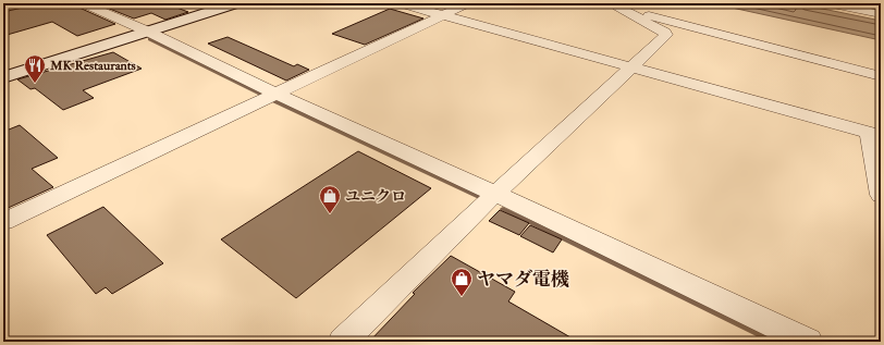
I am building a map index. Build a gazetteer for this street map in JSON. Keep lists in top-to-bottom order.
{
  "places": {
    "restaurant": ["MK Restaurants"],
    "shop": ["ユニクロ", "ヤマダ電機"]
  }
}
